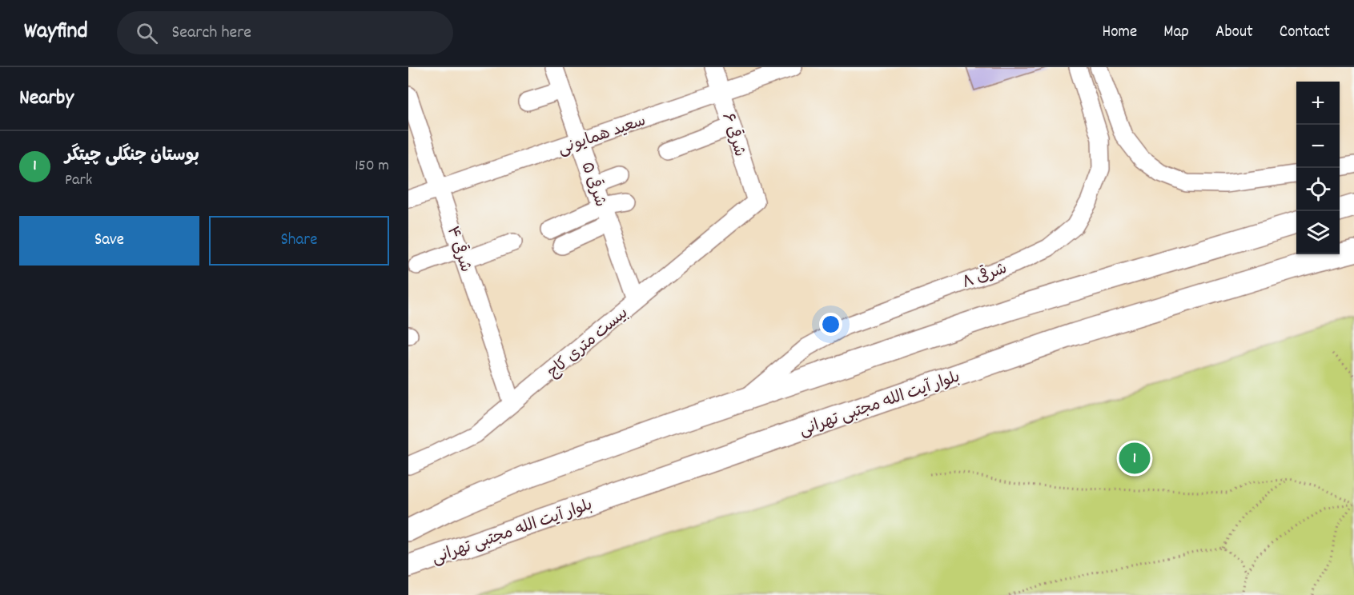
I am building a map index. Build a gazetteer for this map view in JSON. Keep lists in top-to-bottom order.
{
  "streets": {
    "main road": ["بلوار آیت الله مجتبی تهرانی"],
    "street": [
      "سعید همایونی",
      "۶ شرقی",
      "۵ شرقی",
      "۴ شرقی",
      "۸ شرقی",
      "بیست متری کاج"
    ]
  },
  "crossings": [
    ["سعید همایونی", "۶ شرقی"],
    ["سعید همایونی", "۵ شرقی"],
    ["سعید همایونی", "۴ شرقی"],
    ["۶ شرقی", "بیست متری کاج"],
    ["۵ شرقی", "بیست متری کاج"],
    ["۴ شرقی", "بیست متری کاج"]
  ],
  "page": {
    "header": "Wayfind",
    "search": "Search here",
    "nav": [
      "Home",
      "Map",
      "About",
      "Contact"
    ],
    "heading": "Nearby",
    "map_buttons": ["+", "−"],
    "list": [
      {
        "mark": "1",
        "name": "بوستان جنگلی چیتگر",
        "note": "Park",
        "value": "150 m"
      }
    ],
    "buttons": ["Save", "Share"],
    "pins": "1"
  }
}
